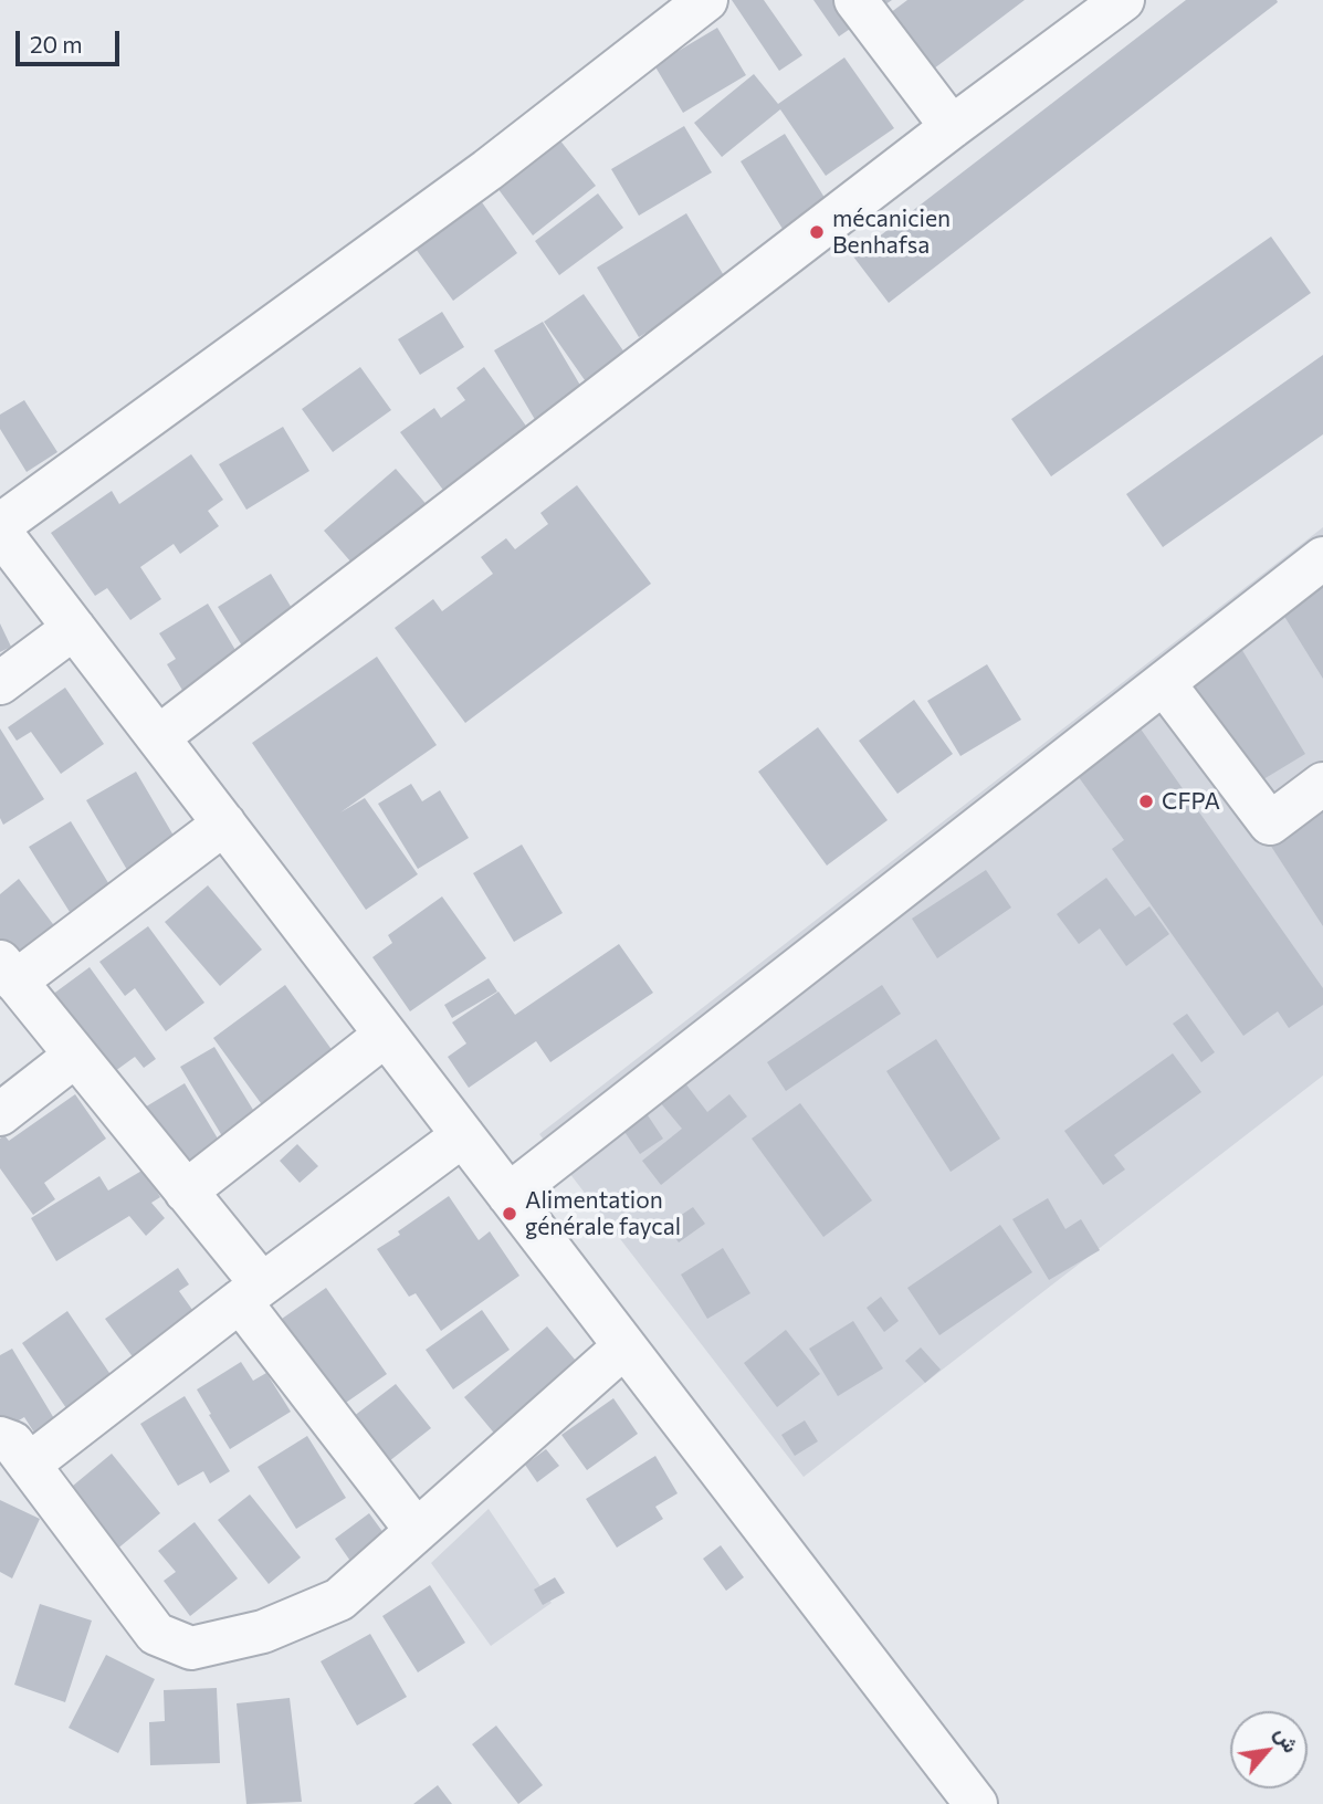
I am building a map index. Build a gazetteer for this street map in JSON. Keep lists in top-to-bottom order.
{
  "places": ["mécanicien Benhafsa", "CFPA", "Alimentation générale faycal"],
  "scale_bar": "20 m",
  "north": "top right"
}
